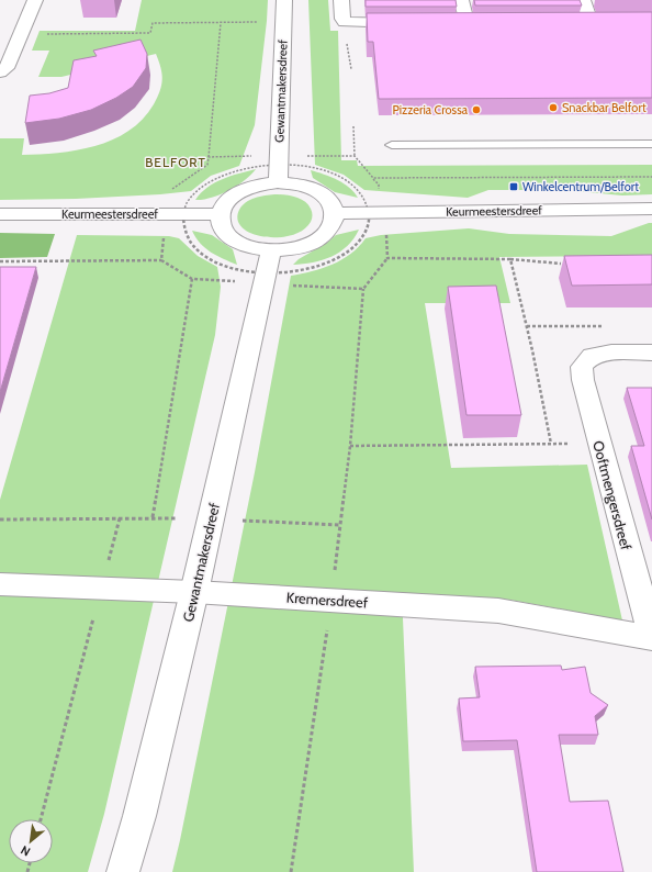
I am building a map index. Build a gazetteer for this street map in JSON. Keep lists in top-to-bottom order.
{
  "streets": {
    "street": [
      "Gewantmakersdreef",
      "Keurmeestersdreef",
      "Ooftmengersdreef",
      "Kremersdreef"
    ]
  },
  "crossings": [
    ["Gewantmakersdreef", "Keurmeestersdreef"],
    ["Gewantmakersdreef", "Kremersdreef"],
    ["Ooftmengersdreef", "Kremersdreef"]
  ],
  "districts": ["BELFORT"],
  "places": {
    "other": ["Snackbar Belfort", "Pizzeria Crossa"],
    "transit": ["Winkelcentrum/Belfort"]
  },
  "north": "bottom left"
}
